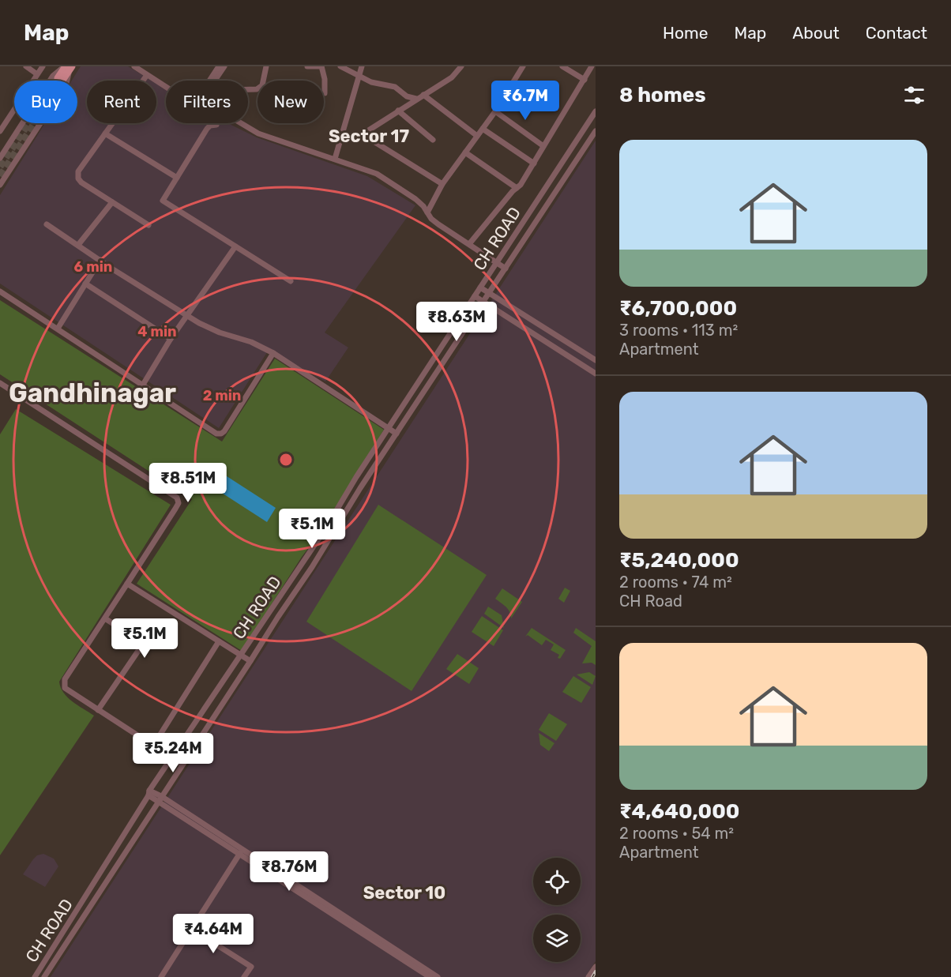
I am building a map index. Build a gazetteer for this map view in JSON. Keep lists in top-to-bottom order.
{
  "streets": {
    "street": ["CH ROAD"]
  },
  "districts": ["Sector 17", "Gandhinagar", "Sector 10"],
  "page": {
    "header": "Map",
    "nav": [
      "Home",
      "Map",
      "About",
      "Contact"
    ],
    "heading": "8 homes",
    "price": [
      "₹6.7M",
      "₹8.63M",
      "₹8.51M",
      "₹5.1M",
      "₹5.1M",
      "₹5.24M",
      "₹8.76M",
      "₹4.64M"
    ],
    "chip": [
      "Buy",
      "Rent",
      "Filters",
      "New"
    ],
    "list": [
      {
        "name": "₹6,700,000",
        "note": "3 rooms · 113 m² · Apartment"
      },
      {
        "name": "₹5,240,000",
        "note": "2 rooms · 74 m² · CH Road"
      },
      {
        "name": "₹4,640,000",
        "note": "2 rooms · 54 m² · Apartment"
      }
    ]
  },
  "rings": ["6 min", "4 min", "2 min"]
}
